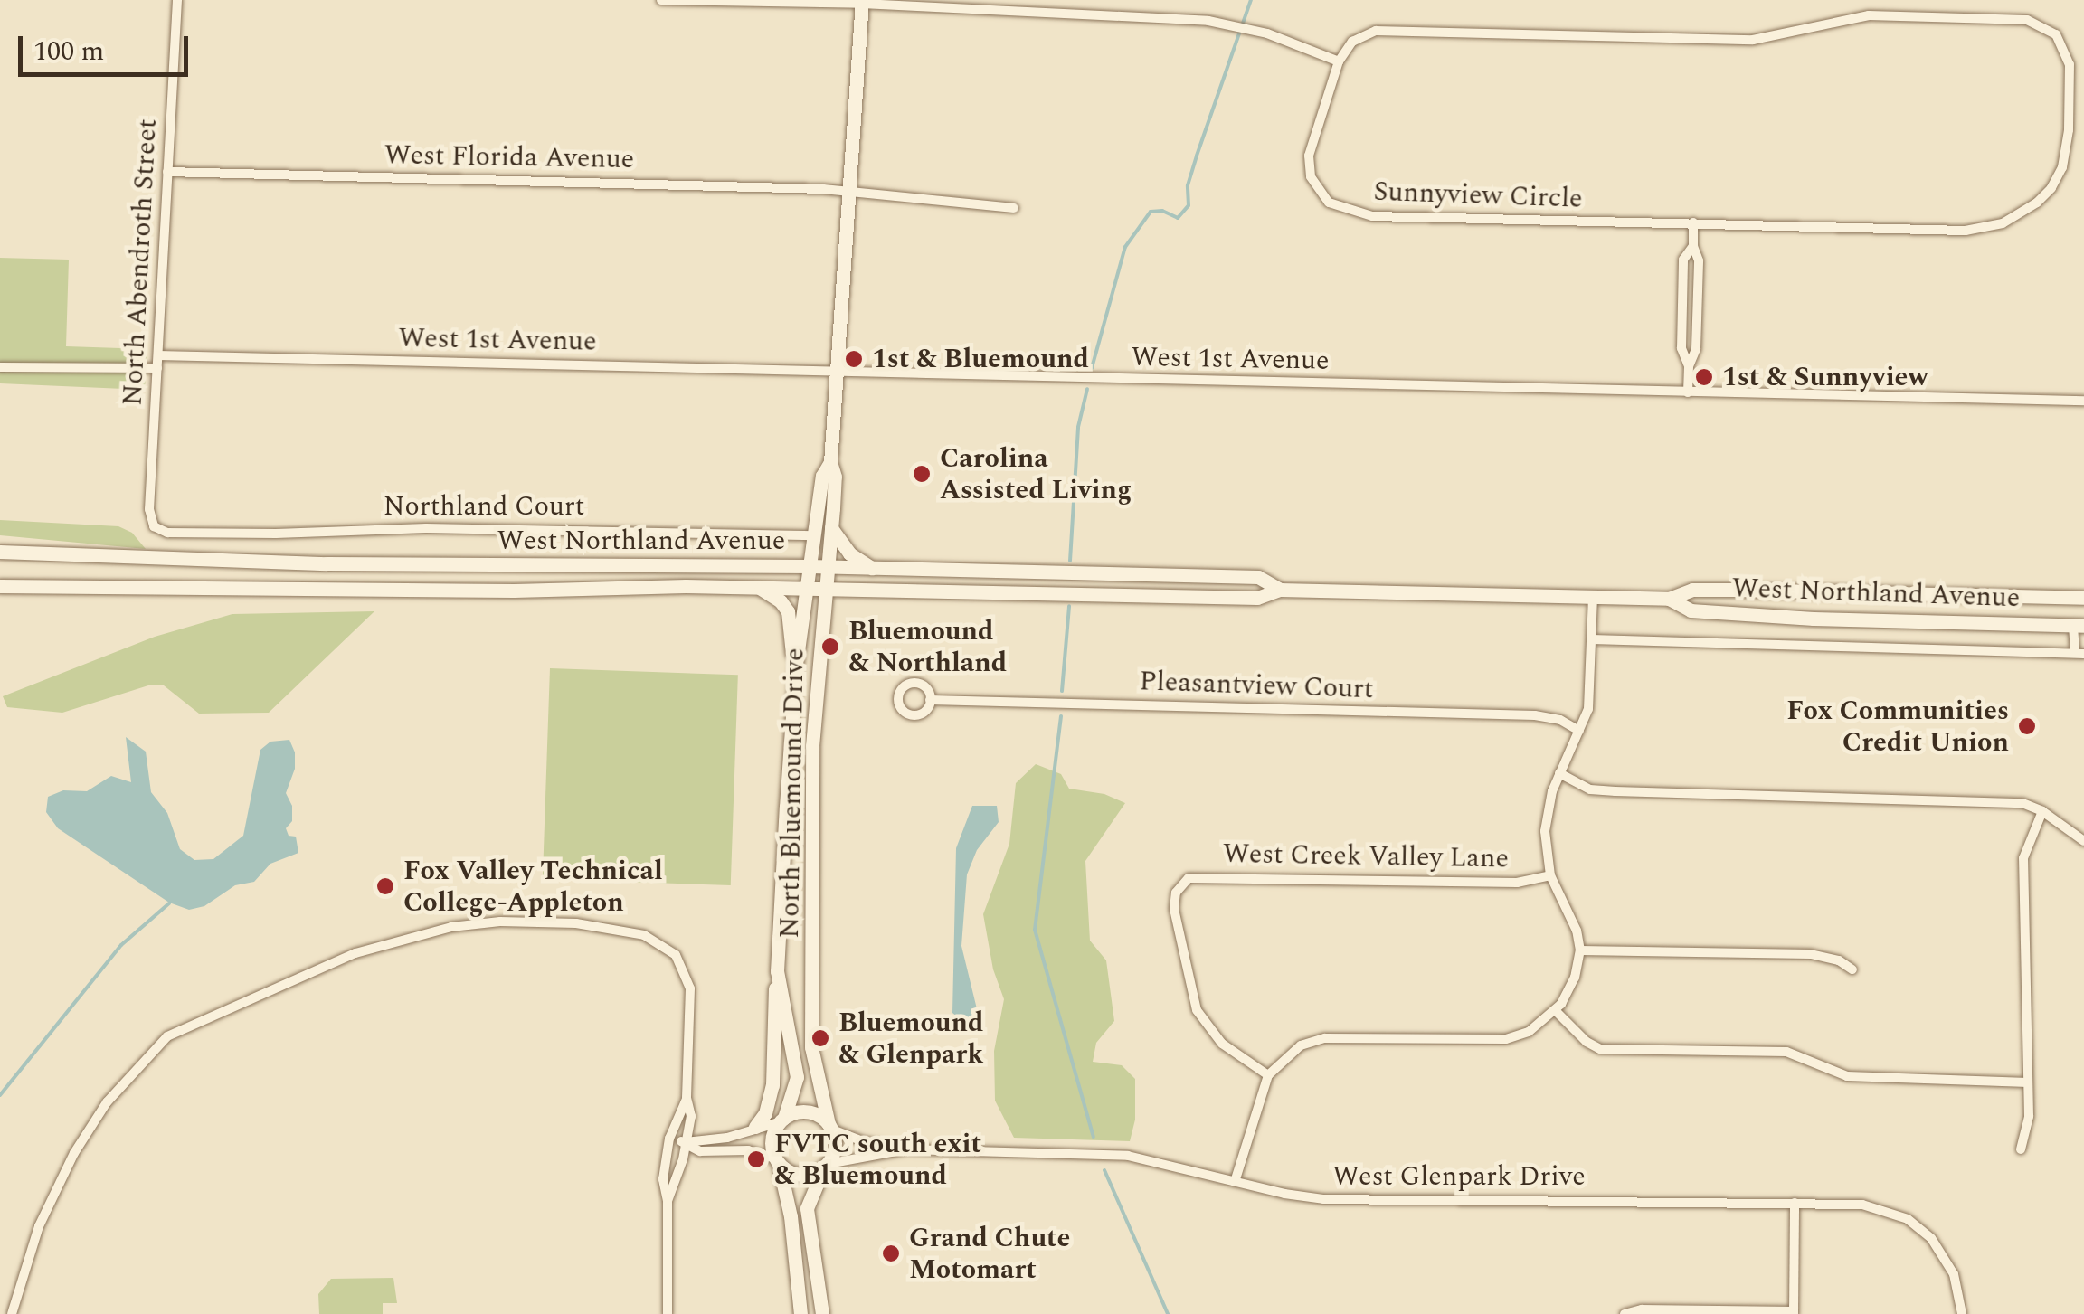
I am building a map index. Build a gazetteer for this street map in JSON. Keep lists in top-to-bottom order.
{
  "streets": {
    "main road": ["West Northland Avenue", "North Bluemound Drive"],
    "street": [
      "West Florida Avenue",
      "Sunnyview Circle",
      "North Abendroth Street",
      "West 1st Avenue",
      "Northland Court",
      "Pleasantview Court",
      "West Creek Valley Lane",
      "West Glenpark Drive"
    ]
  },
  "crossings": [
    ["West Florida Avenue", "North Abendroth Street"],
    ["West Florida Avenue", "North Bluemound Drive"],
    ["North Abendroth Street", "West 1st Avenue"],
    ["North Abendroth Street", "Northland Court"],
    ["West 1st Avenue", "North Bluemound Drive"],
    ["Northland Court", "North Bluemound Drive"],
    ["West Northland Avenue", "North Bluemound Drive"],
    ["North Bluemound Drive", "West Glenpark Drive"]
  ],
  "places": [
    "1st & Bluemound",
    "1st & Sunnyview",
    "Carolina Assisted Living",
    "Bluemound & Northland",
    "Fox Communities Credit Union",
    "Fox Valley Technical College-Appleton",
    "Bluemound & Glenpark",
    "FVTC south exit & Bluemound",
    "Grand Chute Motomart"
  ],
  "scale_bar": "100 m"
}
